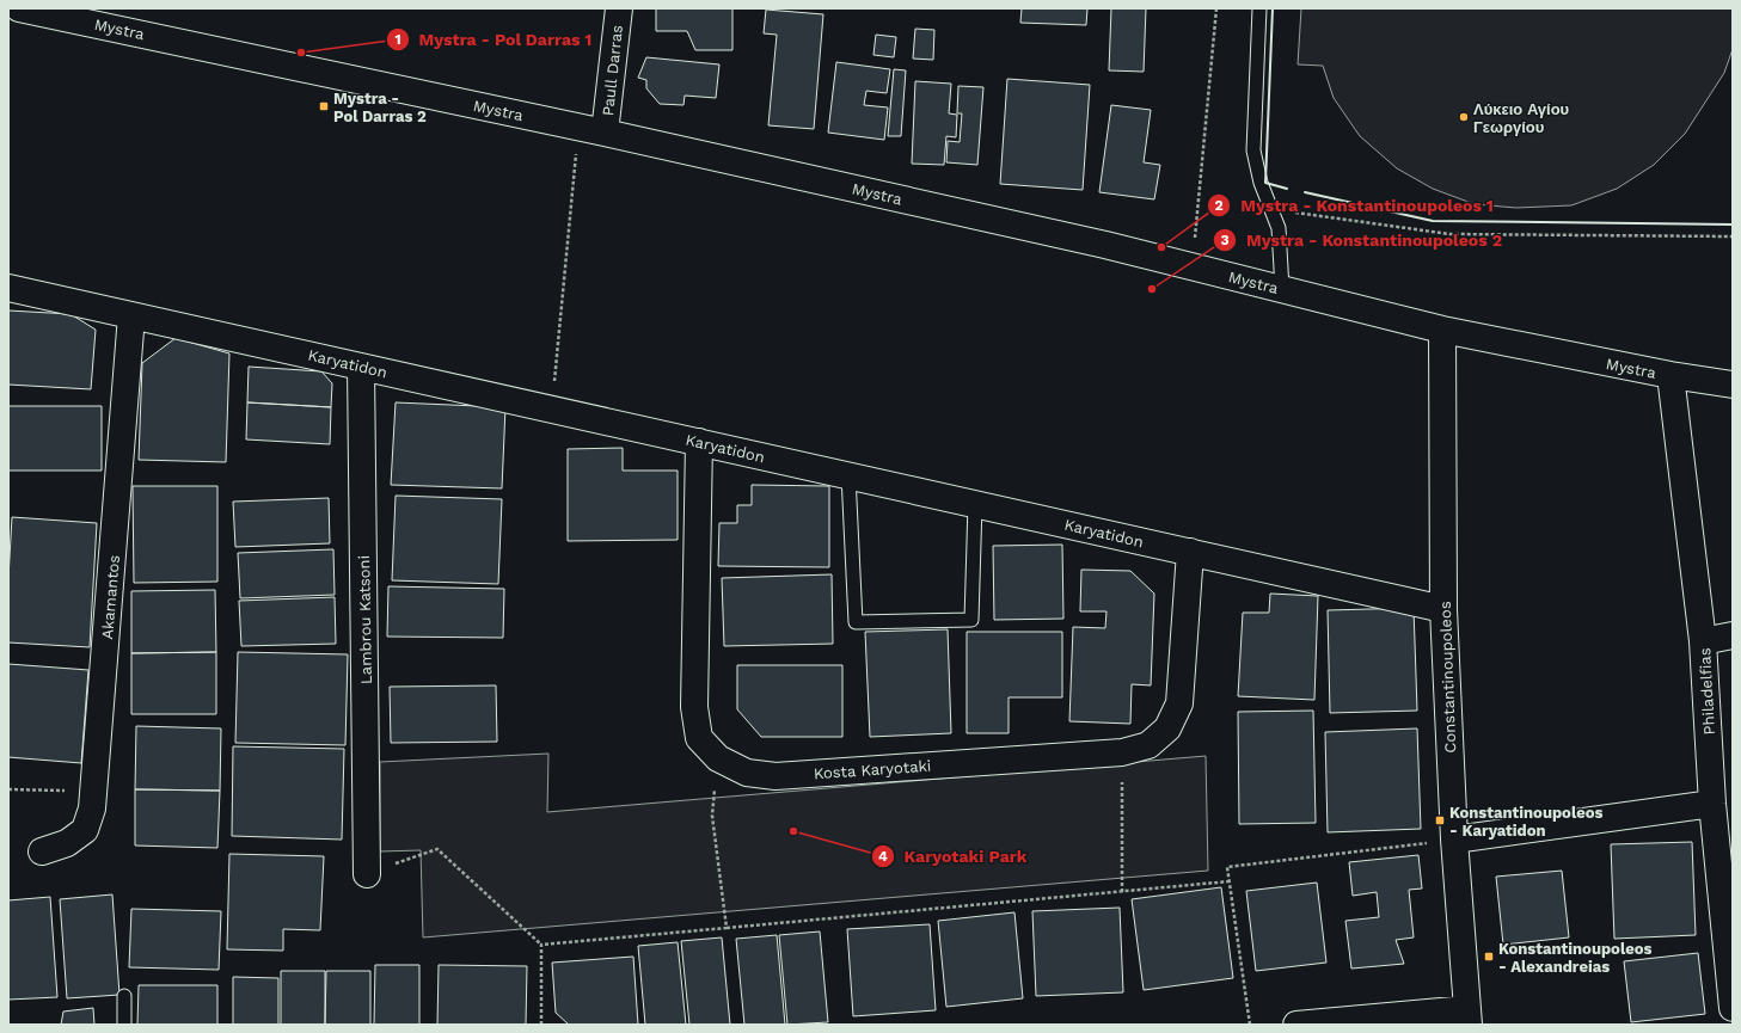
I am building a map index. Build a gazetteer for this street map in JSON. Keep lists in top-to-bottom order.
{
  "streets": {
    "street": [
      "Mystra",
      "Paull Darras",
      "Karyatidon",
      "Akamantos",
      "Lambrou Katsoni",
      "Constantinoupoleos",
      "Philadelfias",
      "Kosta Karyotaki"
    ]
  },
  "crossings": [
    ["Mystra", "Paull Darras"],
    ["Mystra", "Constantinoupoleos"],
    ["Mystra", "Philadelfias"],
    ["Karyatidon", "Akamantos"],
    ["Karyatidon", "Lambrou Katsoni"],
    ["Karyatidon", "Constantinoupoleos"],
    ["Karyatidon", "Kosta Karyotaki"]
  ],
  "places": {
    "other": [
      "Mystra - Pol Darras 1",
      "Λύκειο Αγίου Γεωργίου",
      "Mystra - Konstantinoupoleos 1",
      "Mystra - Konstantinoupoleos 2",
      "Karyotaki Park"
    ],
    "transit": ["Mystra - Pol Darras 2", "Konstantinoupoleos - Karyatidon", "Konstantinoupoleos - Alexandreias"]
  }
}
